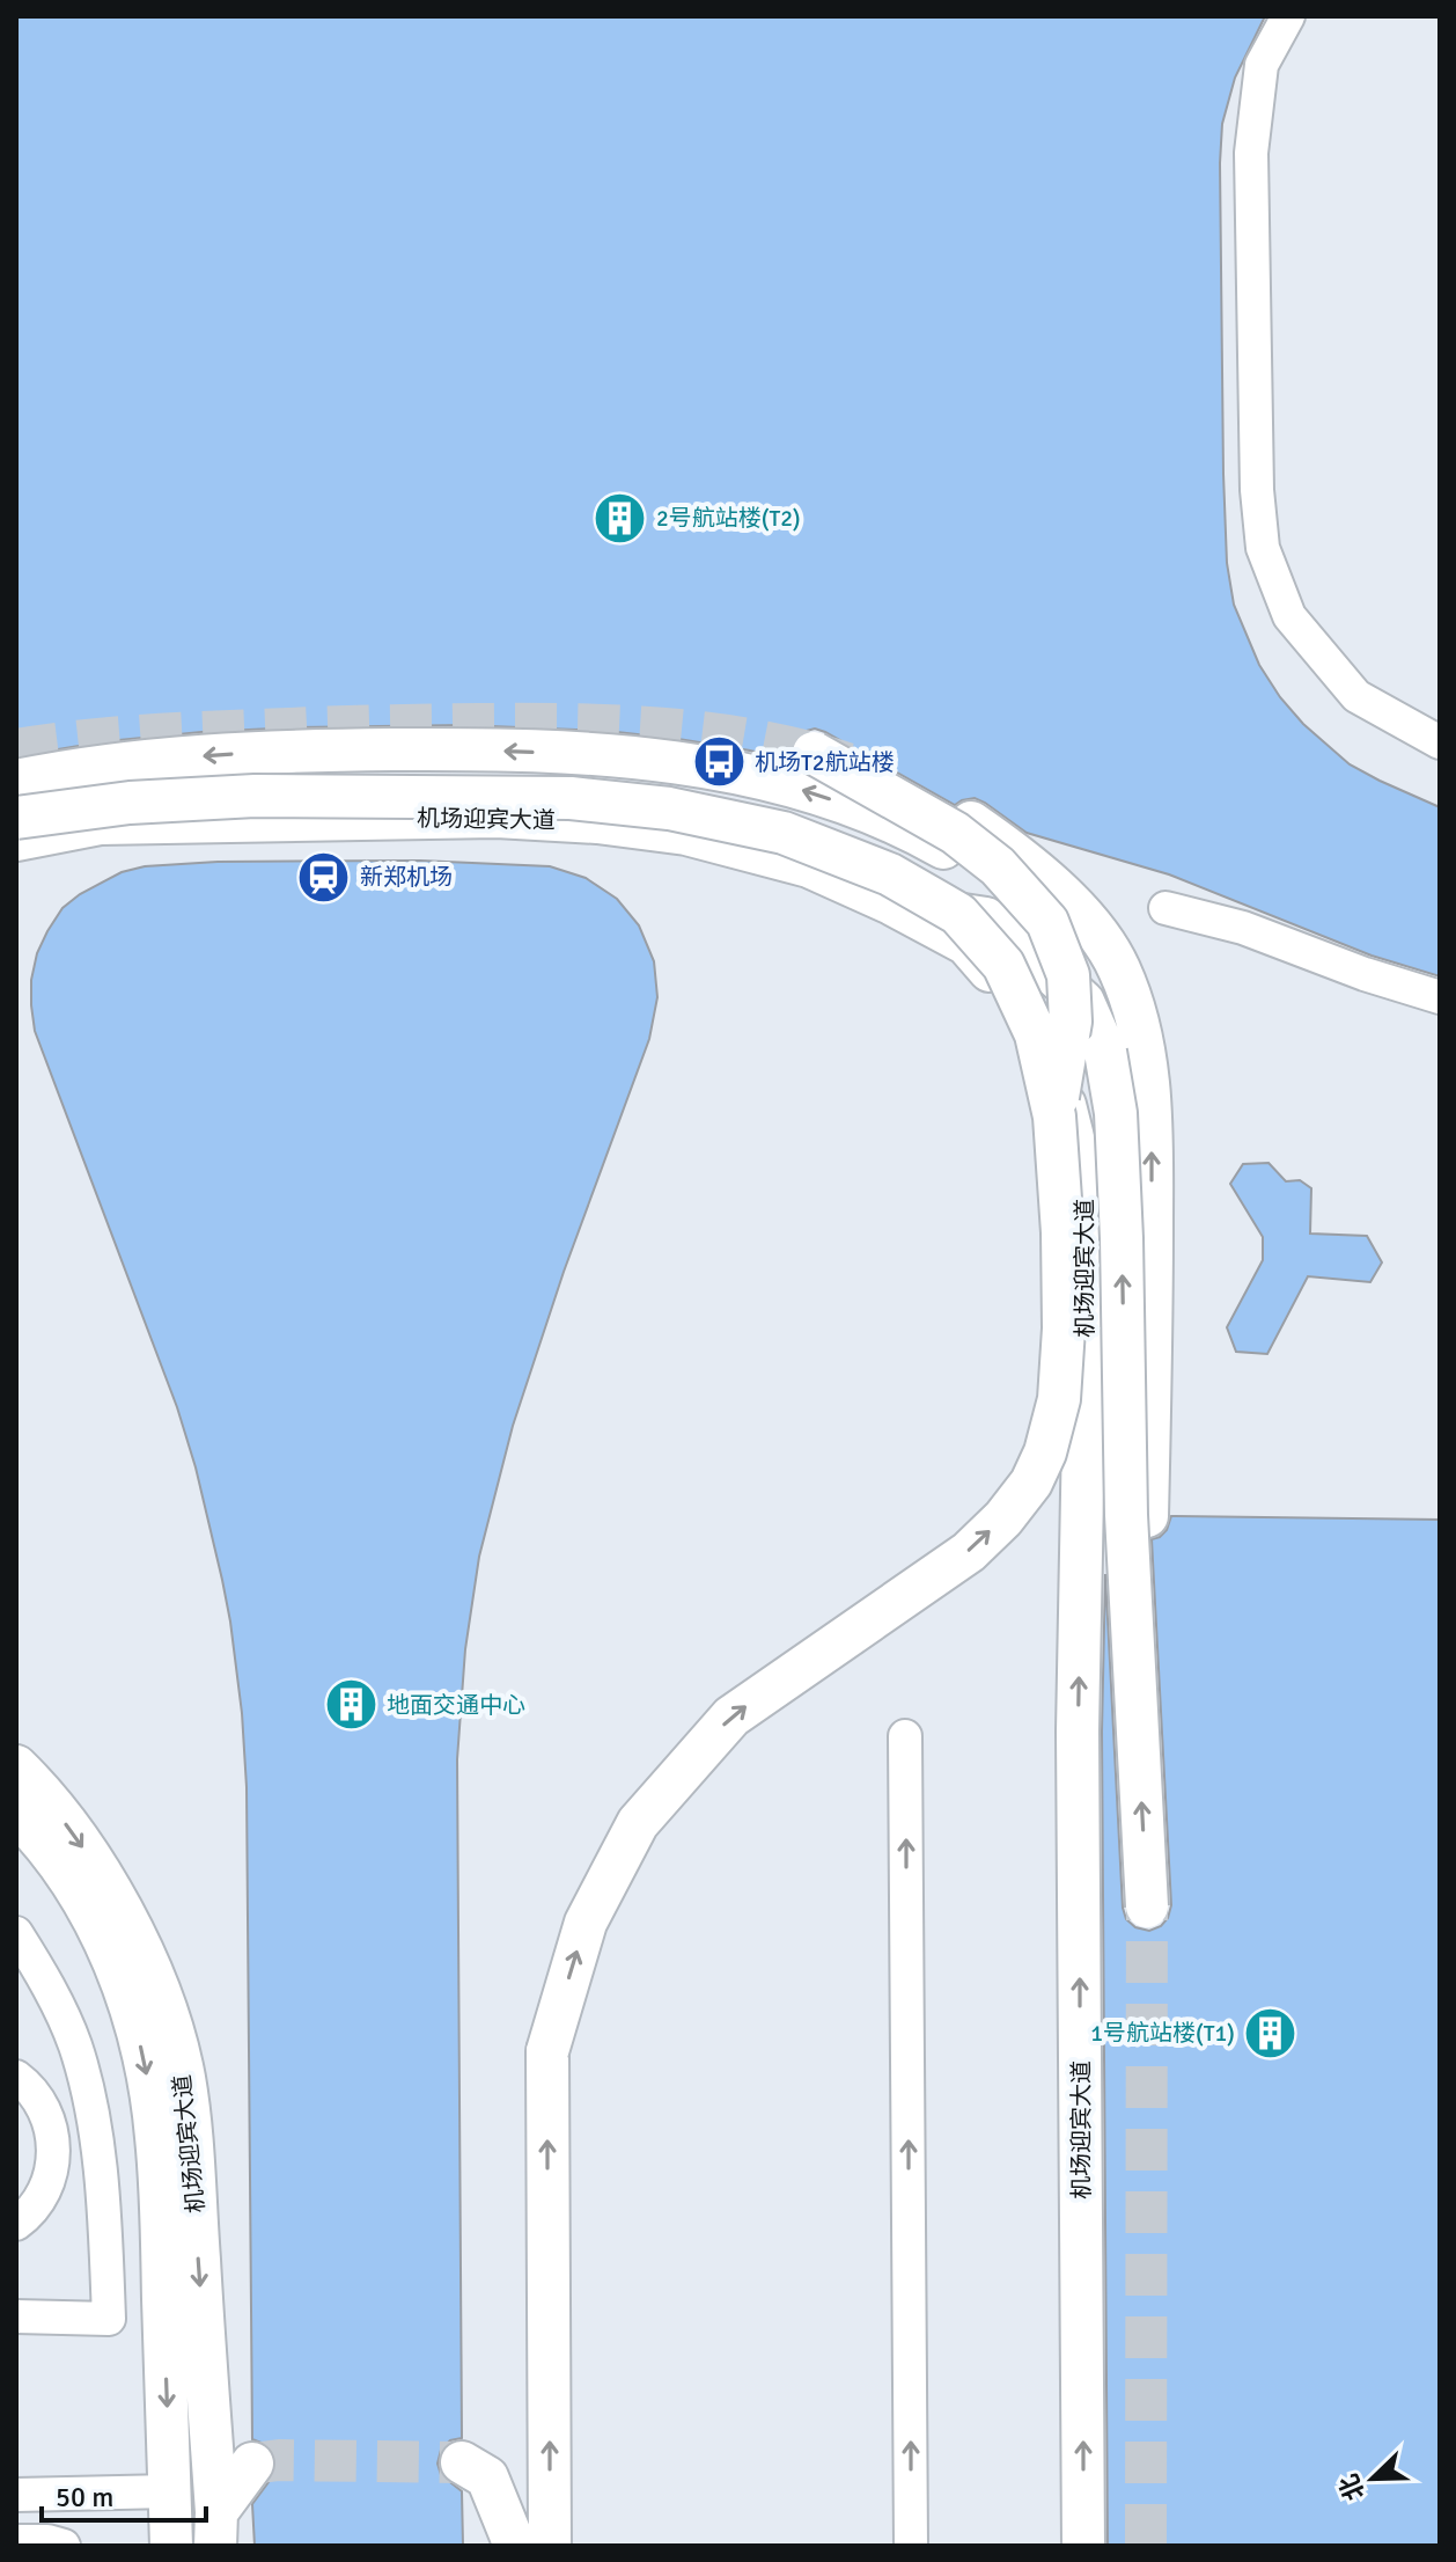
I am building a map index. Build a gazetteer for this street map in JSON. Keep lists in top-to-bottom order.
{
  "streets": {
    "main road": ["机场迎宾大道"]
  },
  "places": {
    "building": ["2号航站楼(T2)", "地面交通中心", "1号航站楼(T1)"],
    "bus stop": ["机场T2航站楼"],
    "station": ["新郑机场"]
  },
  "scale_bar": "50 m",
  "north": "bottom left"
}
